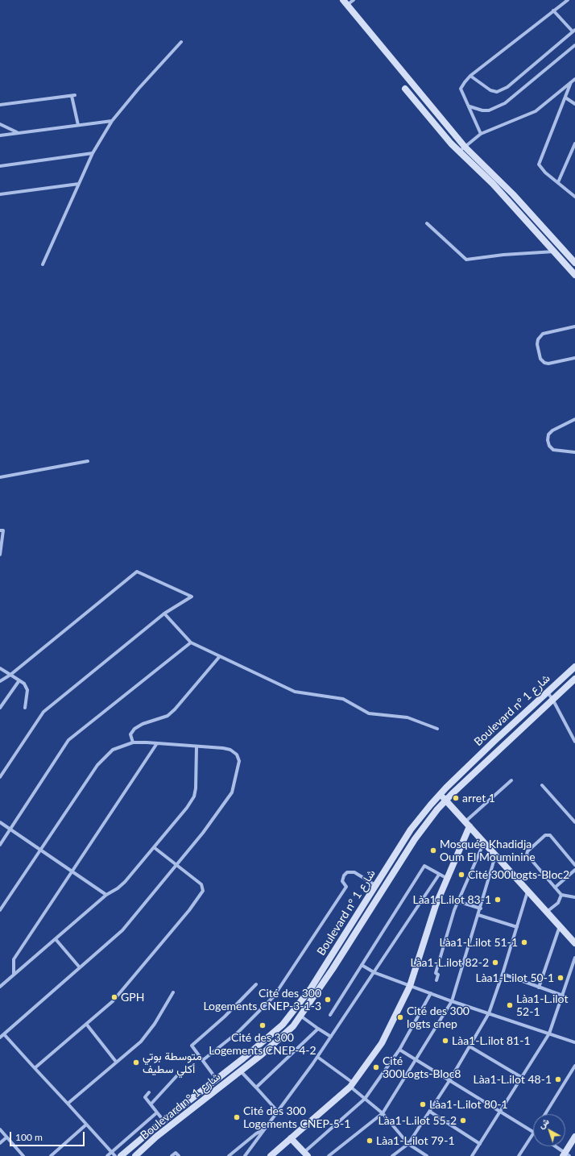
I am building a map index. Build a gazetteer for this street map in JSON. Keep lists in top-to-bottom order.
{
  "streets": {
    "main road": ["Boulevard n° شارع 1"]
  },
  "places": [
    "arret 1",
    "Mosquée Khadidja Oum El Mouminine",
    "Cité 300Logts-Bloc2",
    "Làa1-L.ilot 83-1",
    "Làa1-L.ilot 51-1",
    "Làa1-L.ilot 82-2",
    "Làa1-L.ilot 50-1",
    "GPH",
    "Cité des 300 Logements CNEP-3-1-3",
    "Làa1-L.ilot 52-1",
    "Cité des 300 logts cnep",
    "Cité des 300 Logements CNEP-4-2",
    "Làa1-L.ilot 81-1",
    "متوسطة بوتي أكلي سطيف",
    "Cité 300Logts-Bloc8",
    "Làa1-L.ilot 48-1",
    "Làa1-L.ilot 80-1",
    "Cité des 300 Logements CNEP-5-1",
    "Làa1-L.ilot 55-2",
    "Làa1-L.ilot 79-1"
  ],
  "scale_bar": "100 m",
  "north": "top left"
}
